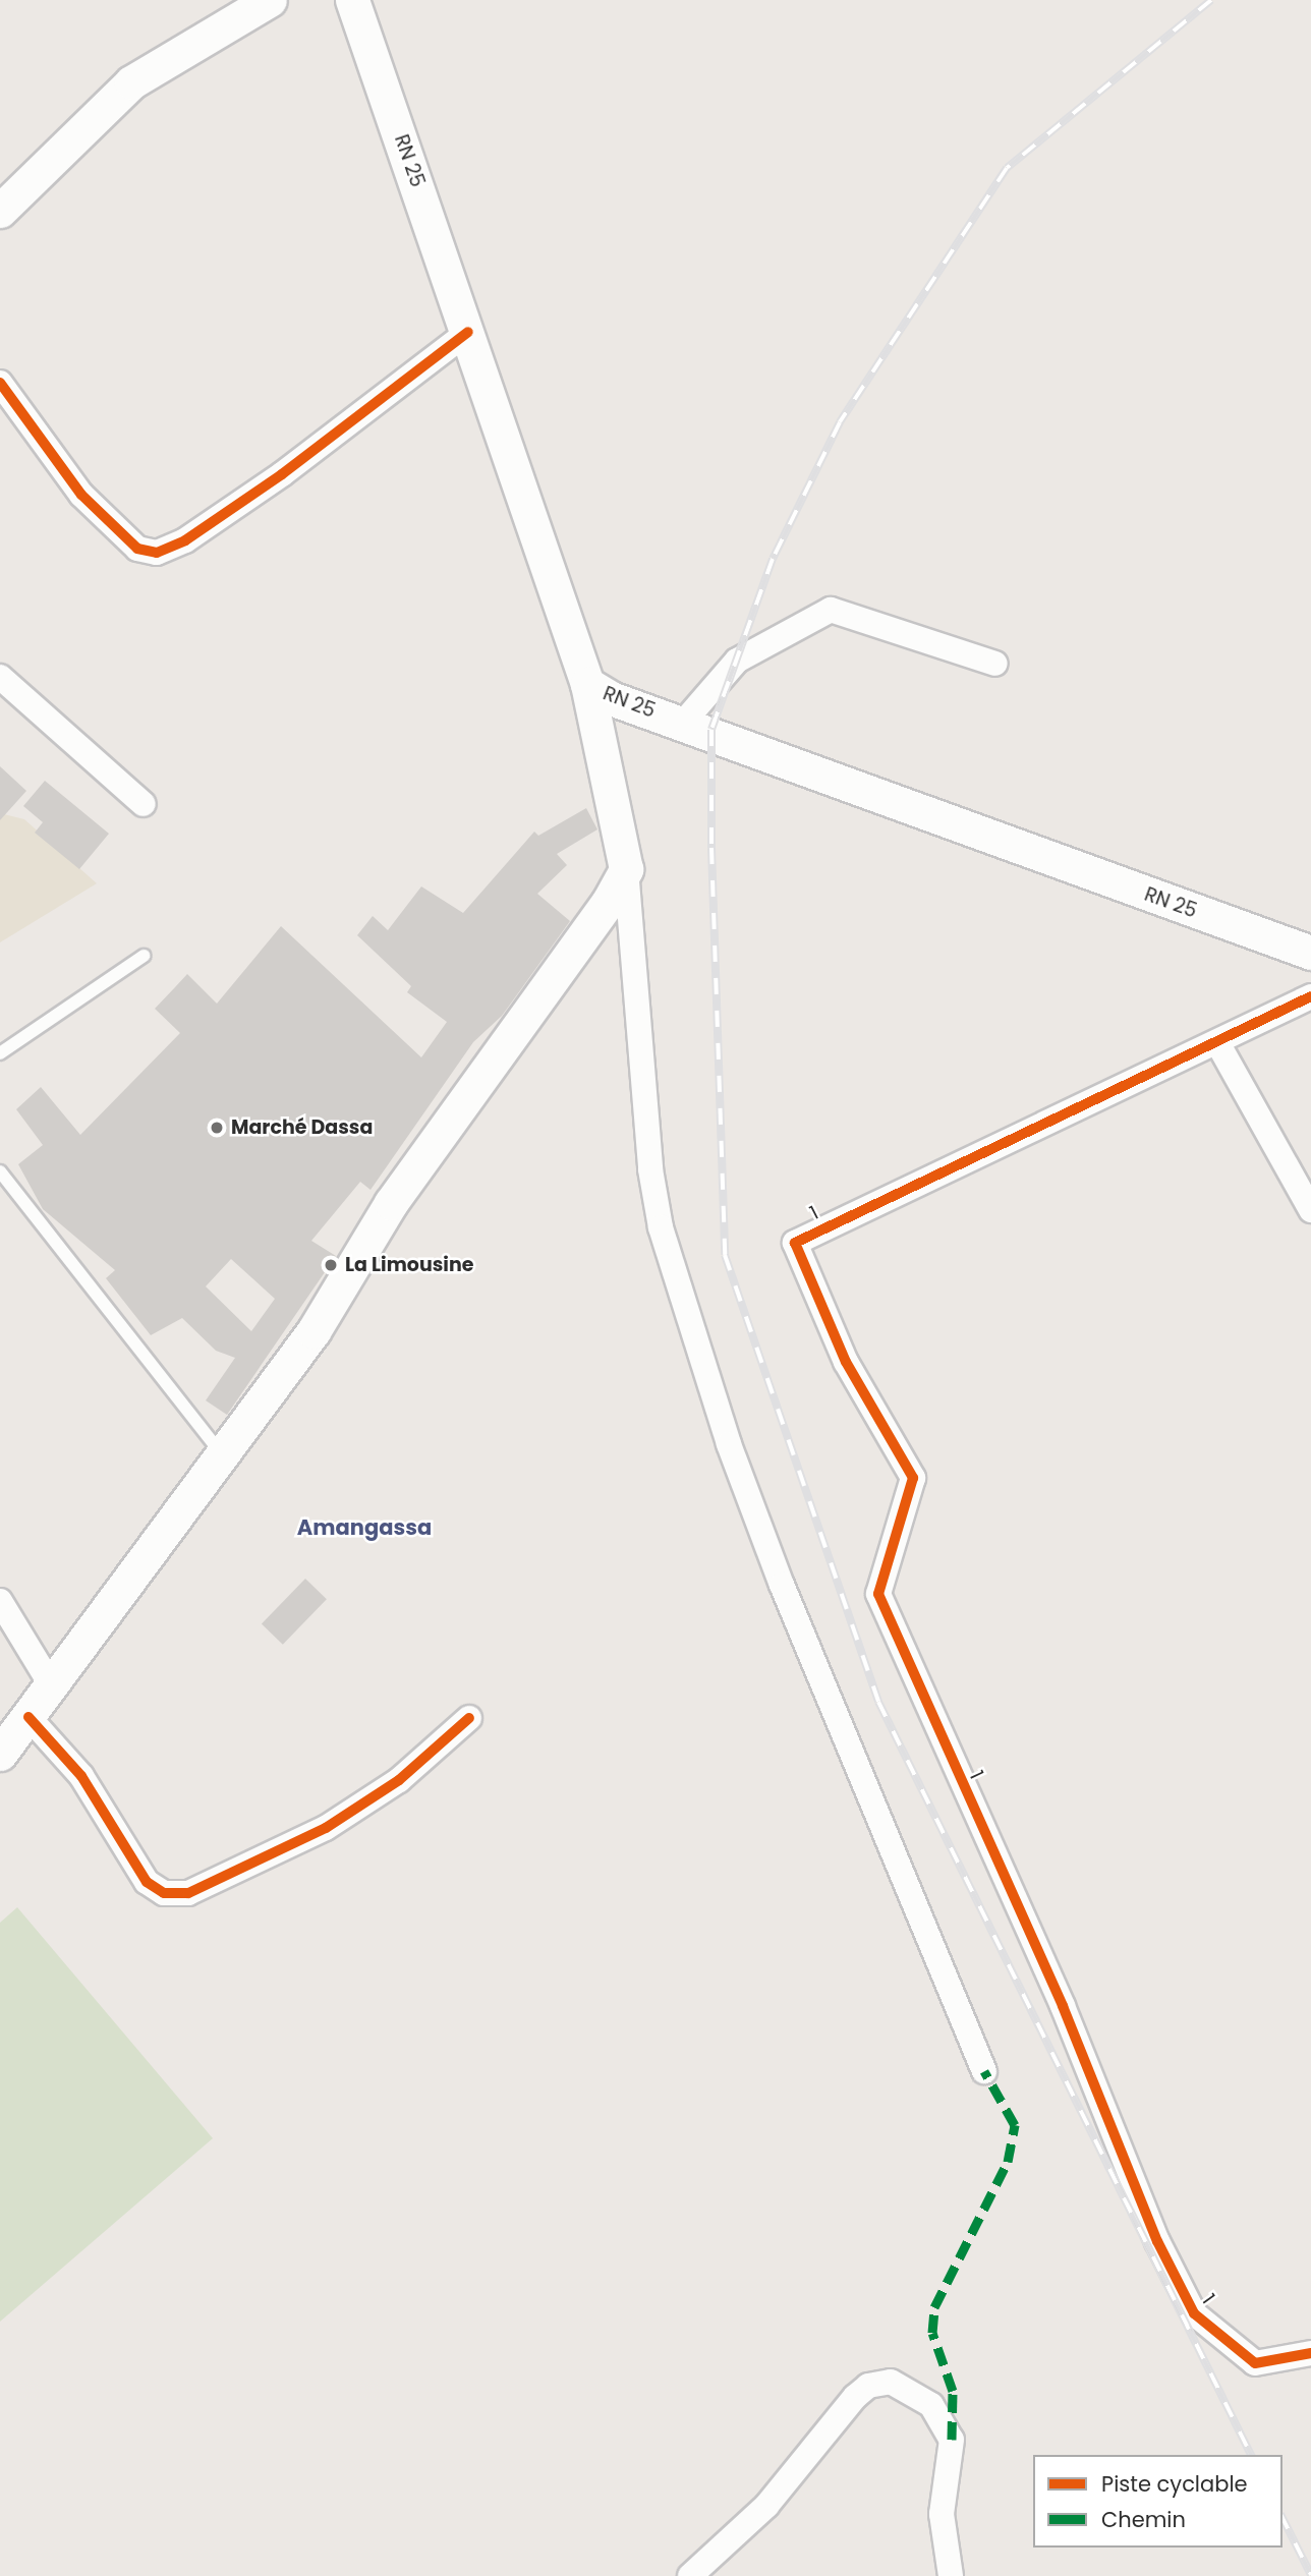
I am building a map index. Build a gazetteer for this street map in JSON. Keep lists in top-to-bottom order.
{
  "streets": {
    "main road": ["RN 25"],
    "street": ["1"]
  },
  "districts": ["Amangassa"],
  "places": ["Marché Dassa", "La Limousine"],
  "legend": ["Piste cyclable", "Chemin"]
}
